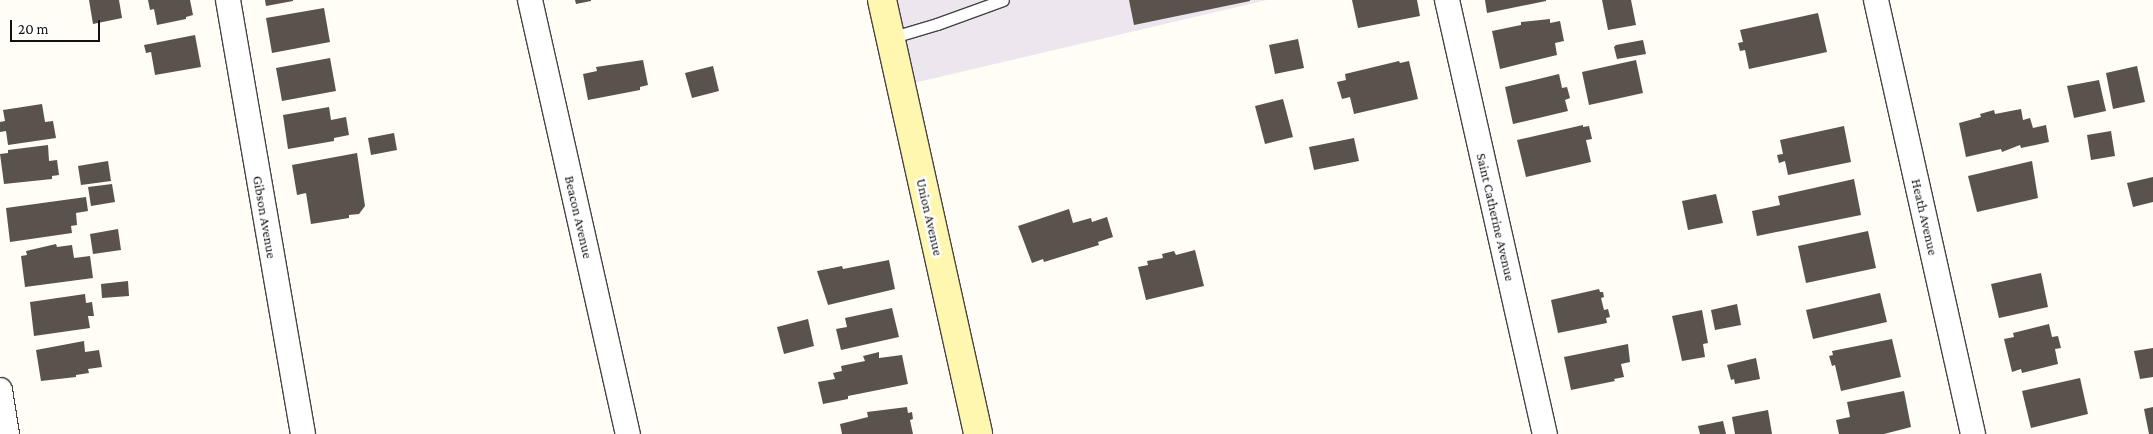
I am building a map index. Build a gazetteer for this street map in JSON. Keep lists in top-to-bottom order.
{
  "streets": {
    "main road": ["Union Avenue"],
    "street": [
      "Gibson Avenue",
      "Beacon Avenue",
      "Saint Catherine Avenue",
      "Heath Avenue"
    ]
  },
  "scale_bar": "20 m"
}
